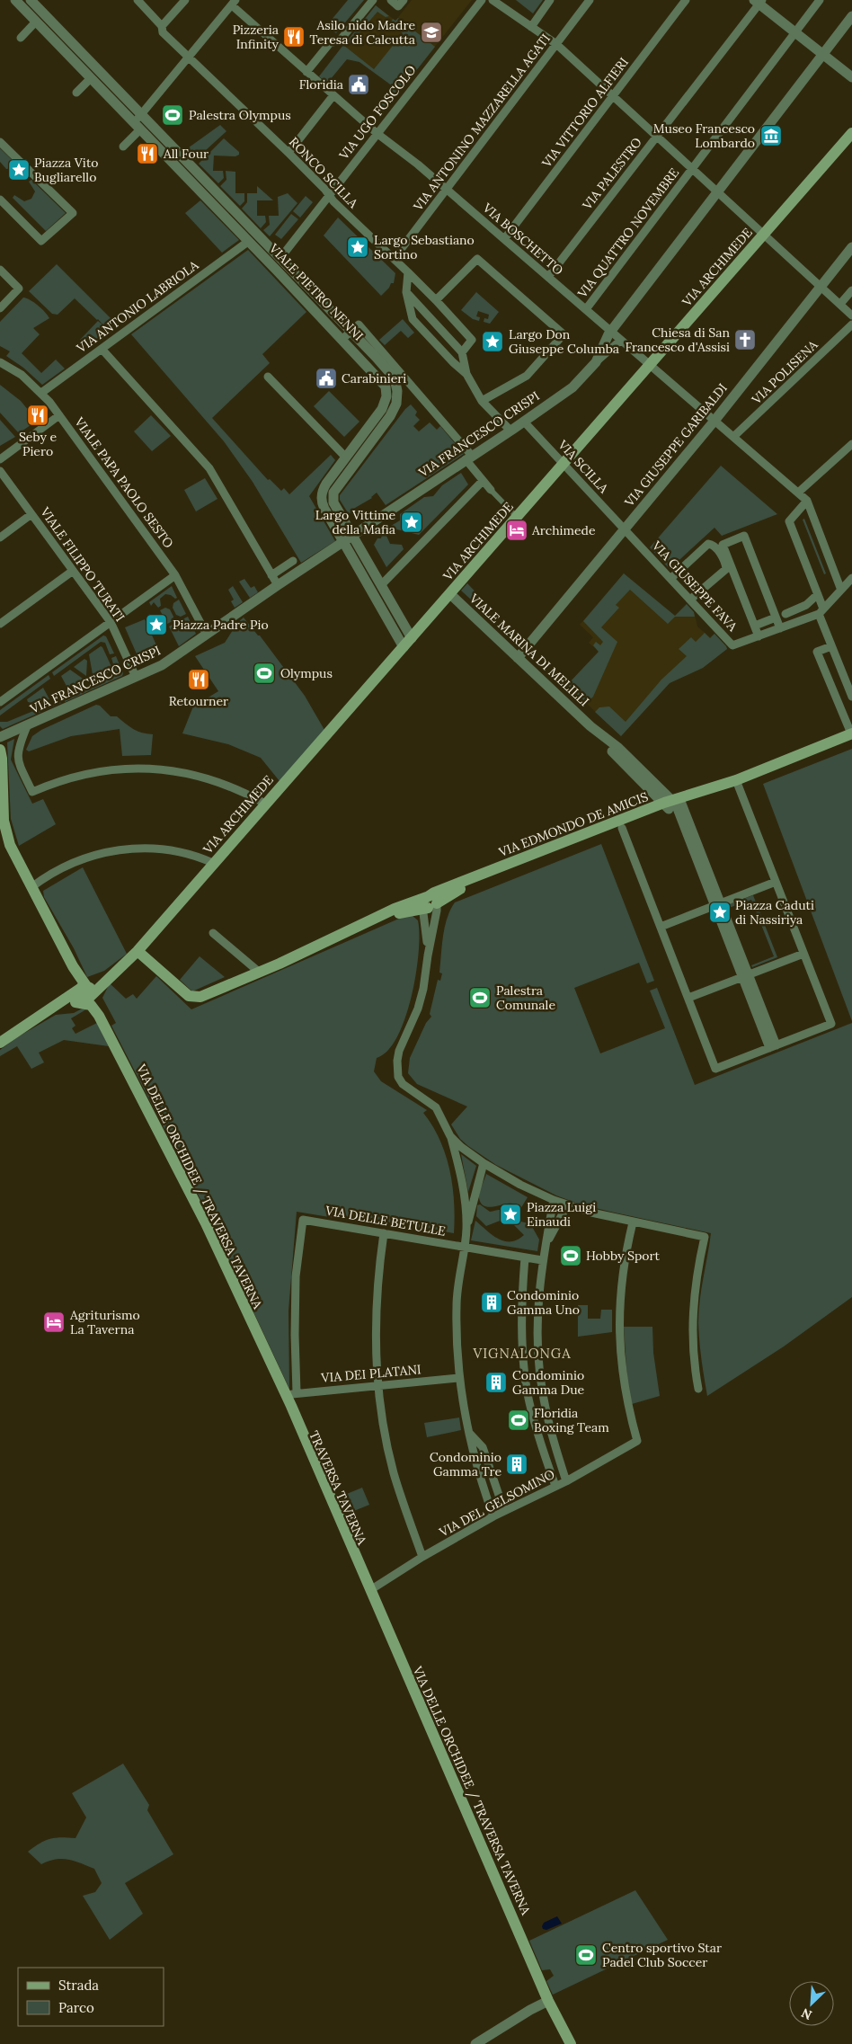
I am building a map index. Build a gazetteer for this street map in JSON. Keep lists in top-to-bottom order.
{
  "streets": {
    "main road": ["VIA ARCHIMEDE", "VIA EDMONDO DE AMICIS", "VIA DELLE ORCHIDEE / TRAVERSA TAVERNA"],
    "street": [
      "VIA UGO FOSCOLO",
      "VIA VITTORIO ALFIERI",
      "VIA ANTONINO MAZZARELLA AGATI",
      "RONCO SCILLA",
      "VIA PALESTRO",
      "VIA QUATTRO NOVEMBRE",
      "VIA BOSCHETTO",
      "VIALE PIETRO NENNI",
      "VIA ANTONIO LABRIOLA",
      "VIA POLISENA",
      "VIA FRANCESCO CRISPI",
      "VIA GIUSEPPE GARIBALDI",
      "VIA SCILLA",
      "VIALE PAPA PAOLO SESTO",
      "VIALE FILIPPO TURATI",
      "VIA GIUSEPPE FAVA",
      "VIALE MARINA DI MELILLI",
      "VIA DELLE BETULLE",
      "VIA DEI PLATANI",
      "VIA DEL GELSOMINO"
    ]
  },
  "crossings": [
    ["VIA UGO FOSCOLO", "RONCO SCILLA"],
    ["VIA UGO FOSCOLO", "VIA BOSCHETTO"],
    ["VIA UGO FOSCOLO", "VIALE PIETRO NENNI"],
    ["VIA VITTORIO ALFIERI", "VIA BOSCHETTO"],
    ["VIA ANTONINO MAZZARELLA AGATI", "RONCO SCILLA"],
    ["VIA ANTONINO MAZZARELLA AGATI", "VIA BOSCHETTO"],
    ["VIA PALESTRO", "VIA BOSCHETTO"],
    ["VIA QUATTRO NOVEMBRE", "VIA BOSCHETTO"],
    ["VIA BOSCHETTO", "VIA ARCHIMEDE"],
    ["VIA BOSCHETTO", "VIA POLISENA"],
    ["VIA BOSCHETTO", "VIA FRANCESCO CRISPI"],
    ["VIA BOSCHETTO", "VIA GIUSEPPE GARIBALDI"],
    ["VIA ARCHIMEDE", "VIA SCILLA"],
    ["VIA ARCHIMEDE", "VIALE MARINA DI MELILLI"],
    ["VIA ARCHIMEDE", "VIA DELLE ORCHIDEE / TRAVERSA TAVERNA"],
    ["VIALE PIETRO NENNI", "VIA ANTONIO LABRIOLA"],
    ["VIA ANTONIO LABRIOLA", "VIALE PAPA PAOLO SESTO"],
    ["VIA FRANCESCO CRISPI", "VIA SCILLA"],
    ["VIA FRANCESCO CRISPI", "VIALE PAPA PAOLO SESTO"],
    ["VIA FRANCESCO CRISPI", "VIALE FILIPPO TURATI"],
    ["VIA GIUSEPPE GARIBALDI", "VIA SCILLA"],
    ["VIA GIUSEPPE GARIBALDI", "VIA GIUSEPPE FAVA"],
    ["VIA GIUSEPPE GARIBALDI", "VIALE MARINA DI MELILLI"],
    ["VIA SCILLA", "VIA GIUSEPPE FAVA"],
    ["VIALE MARINA DI MELILLI", "VIA EDMONDO DE AMICIS"],
    ["VIA DELLE ORCHIDEE / TRAVERSA TAVERNA", "VIA DELLE BETULLE"],
    ["VIA DELLE ORCHIDEE / TRAVERSA TAVERNA", "VIA DEI PLATANI"],
    ["VIA DELLE ORCHIDEE / TRAVERSA TAVERNA", "VIA DEL GELSOMINO"],
    ["VIA DELLE BETULLE", "VIA DEI PLATANI"]
  ],
  "districts": ["VIGNALONGA"],
  "places": {
    "school or university": ["Asilo nido Madre Teresa di Calcutta"],
    "restaurant": [
      "Pizzeria Infinity",
      "All Four",
      "Seby e Piero",
      "Retourner"
    ],
    "public building": ["Floridia", "Carabinieri"],
    "sports": [
      "Palestra Olympus",
      "Olympus",
      "Palestra Comunale",
      "Hobby Sport",
      "Floridia Boxing Team",
      "Centro sportivo Star Padel Club Soccer"
    ],
    "museum": ["Museo Francesco Lombardo"],
    "place": [
      "Piazza Vito Bugliarello",
      "Largo Sebastiano Sortino",
      "Largo Don Giuseppe Columba",
      "Largo Vittime della Mafia",
      "Piazza Padre Pio",
      "Piazza Caduti di Nassiriya",
      "Piazza Luigi Einaudi"
    ],
    "church": ["Chiesa di San Francesco d'Assisi"],
    "hotel": ["Archimede", "Agriturismo La Taverna"],
    "building": ["Condominio Gamma Uno", "Condominio Gamma Due", "Condominio Gamma Tre"]
  },
  "legend": ["Strada", "Parco"],
  "north": "bottom left"
}
